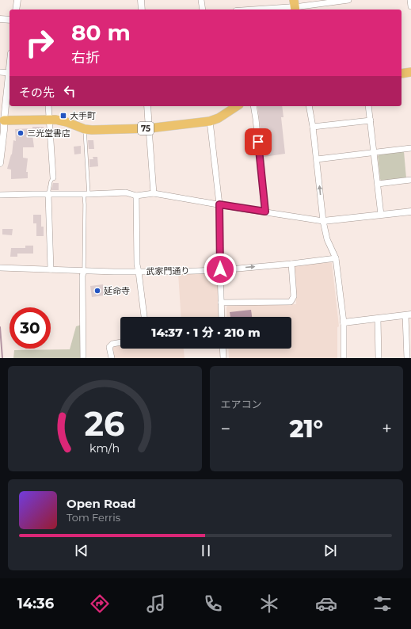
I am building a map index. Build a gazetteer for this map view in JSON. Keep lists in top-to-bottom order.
{
  "streets": {
    "main road": ["75"],
    "street": ["武家門通り"]
  },
  "places": {
    "transit": ["大手町"],
    "other": ["三光堂書店", "延命寺"]
  },
  "page": {
    "turn": ["80 m", "右折"],
    "then": "その先",
    "limit": "30",
    "trip": "14:37 · 1 分 · 210 m",
    "tile": "エアコン",
    "heat": ["−", "21°", "+"],
    "song": ["Open Road", "Tom Ferris"],
    "tabs": "14:36",
    "gauge": ["26", "km/h"]
  }
}
